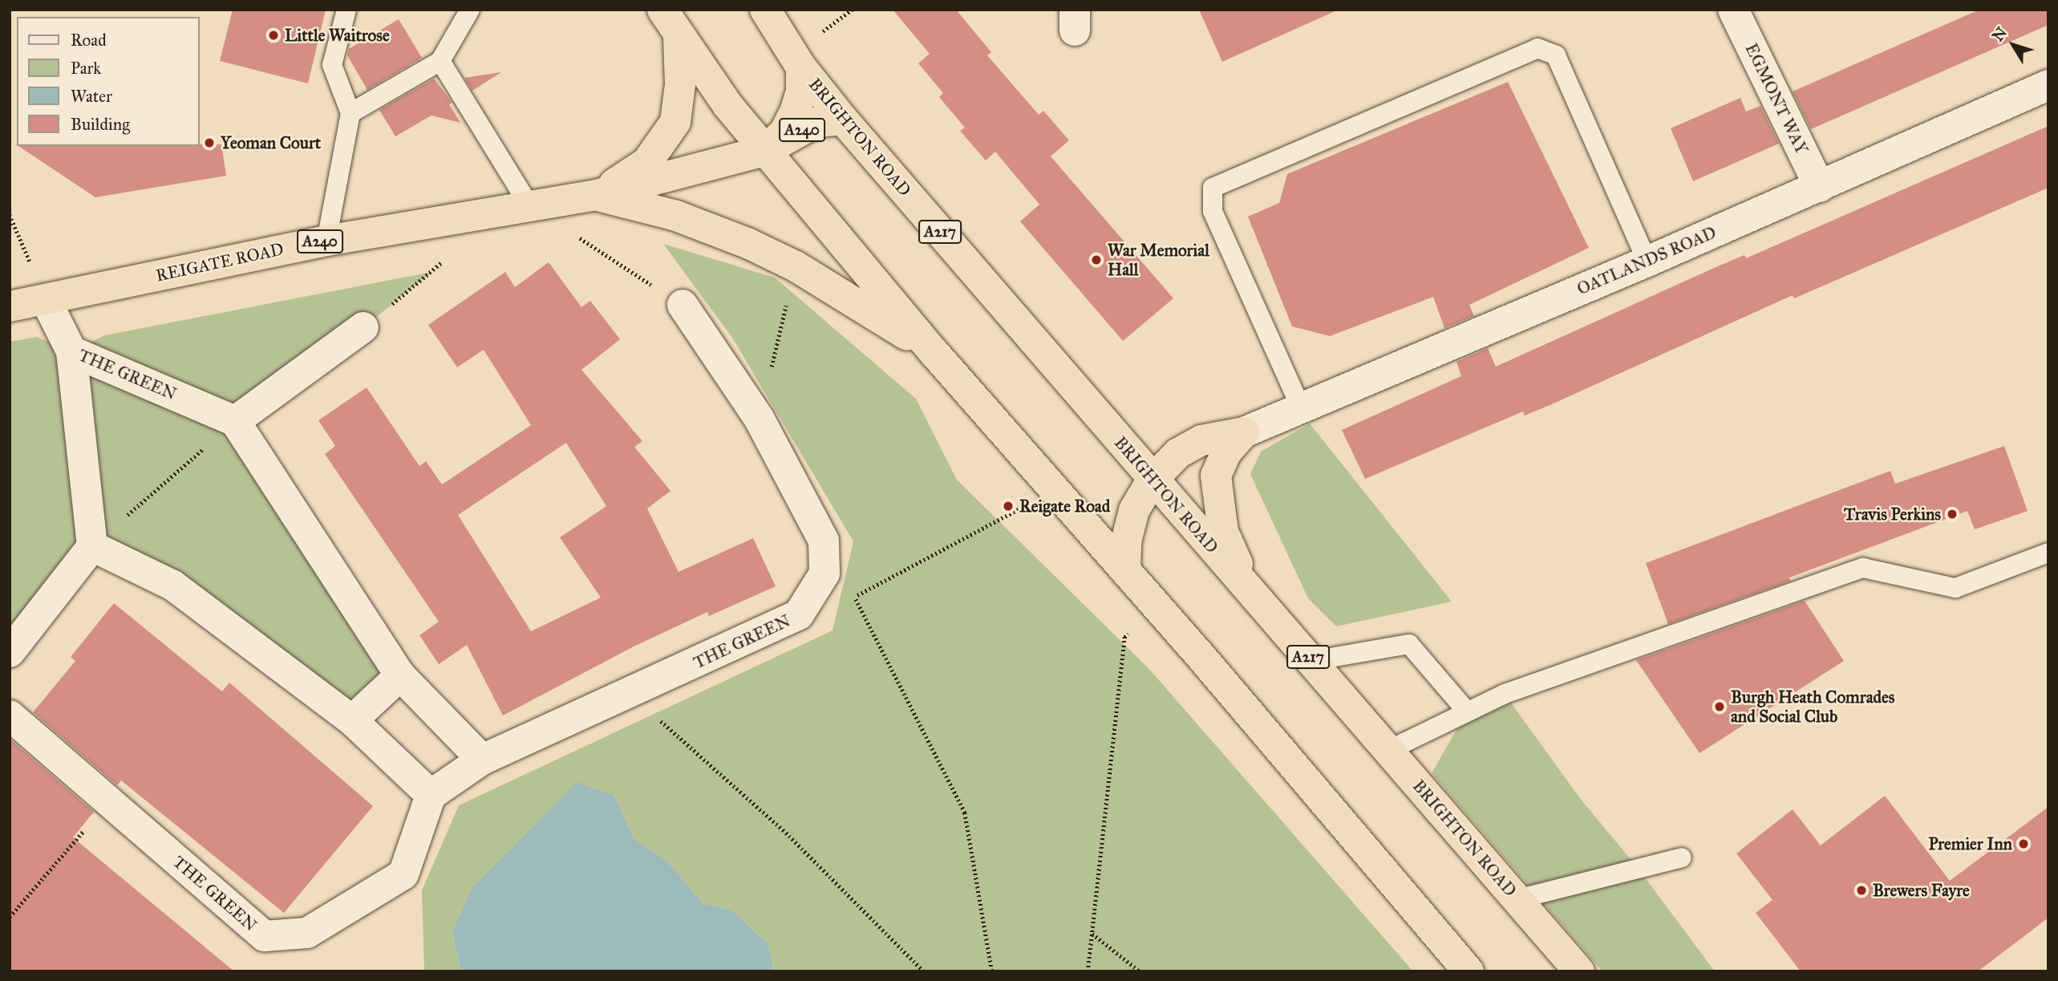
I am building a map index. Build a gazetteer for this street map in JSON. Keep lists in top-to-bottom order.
{
  "streets": {
    "highway": [
      "A240",
      "BRIGHTON ROAD",
      "A217",
      "REIGATE ROAD"
    ],
    "street": ["EGMONT WAY", "OATLANDS ROAD", "THE GREEN"]
  },
  "crossings": [
    ["EGMONT WAY", "OATLANDS ROAD"],
    ["A240", "BRIGHTON ROAD"],
    ["A240", "REIGATE ROAD"],
    ["REIGATE ROAD", "THE GREEN"]
  ],
  "places": [
    "Little Waitrose",
    "Yeoman Court",
    "War Memorial Hall",
    "Reigate Road",
    "Travis Perkins",
    "Burgh Heath Comrades and Social Club",
    "Premier Inn",
    "Brewers Fayre"
  ],
  "legend": [
    "Road",
    "Park",
    "Water",
    "Building"
  ],
  "north": "top left"
}
